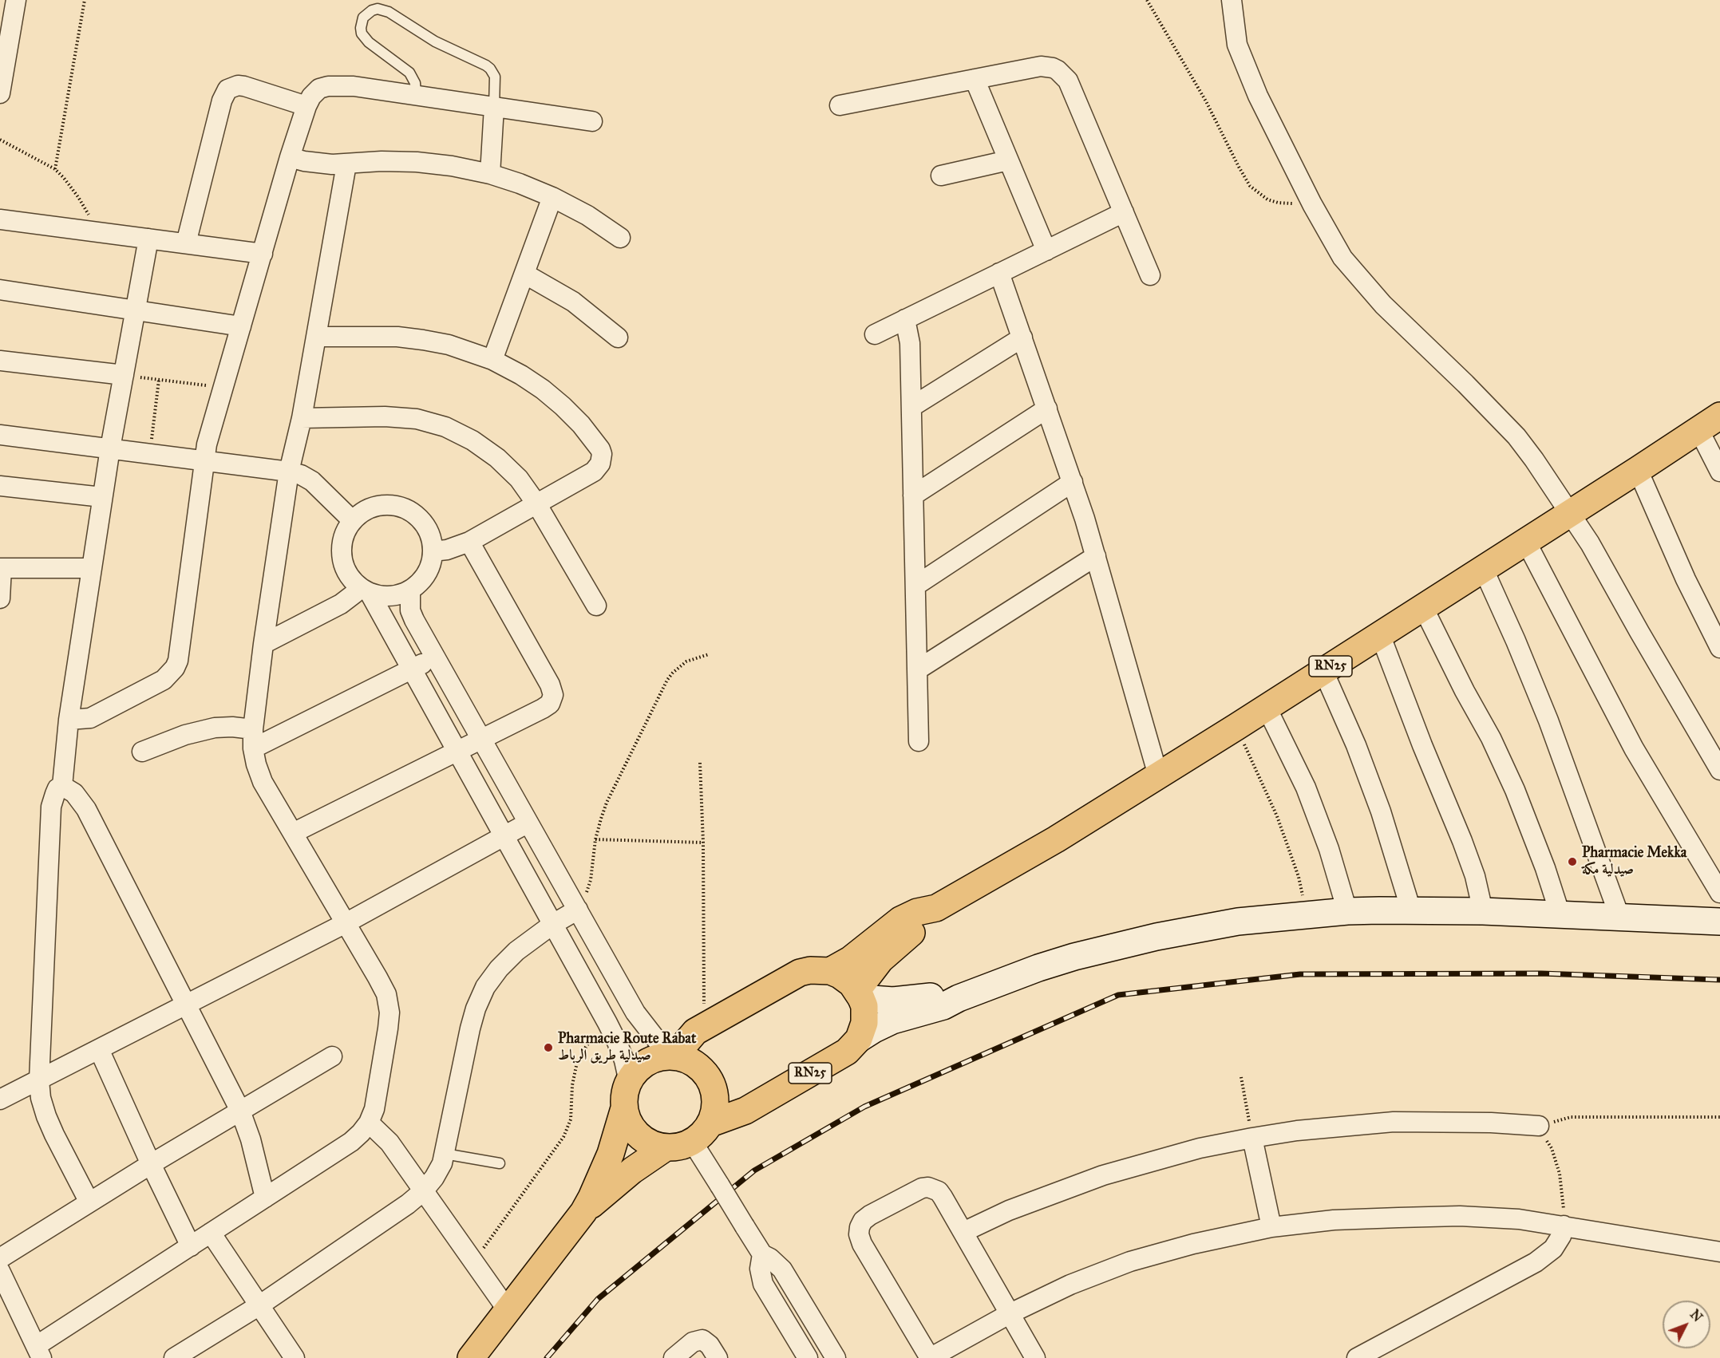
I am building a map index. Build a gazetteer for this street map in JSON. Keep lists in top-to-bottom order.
{
  "streets": {
    "main road": ["RN25"]
  },
  "places": ["Pharmacie Mekka صيدلية مكة", "Pharmacie Route Rabat صيدلية طريق الرباط"],
  "north": "top right"
}
